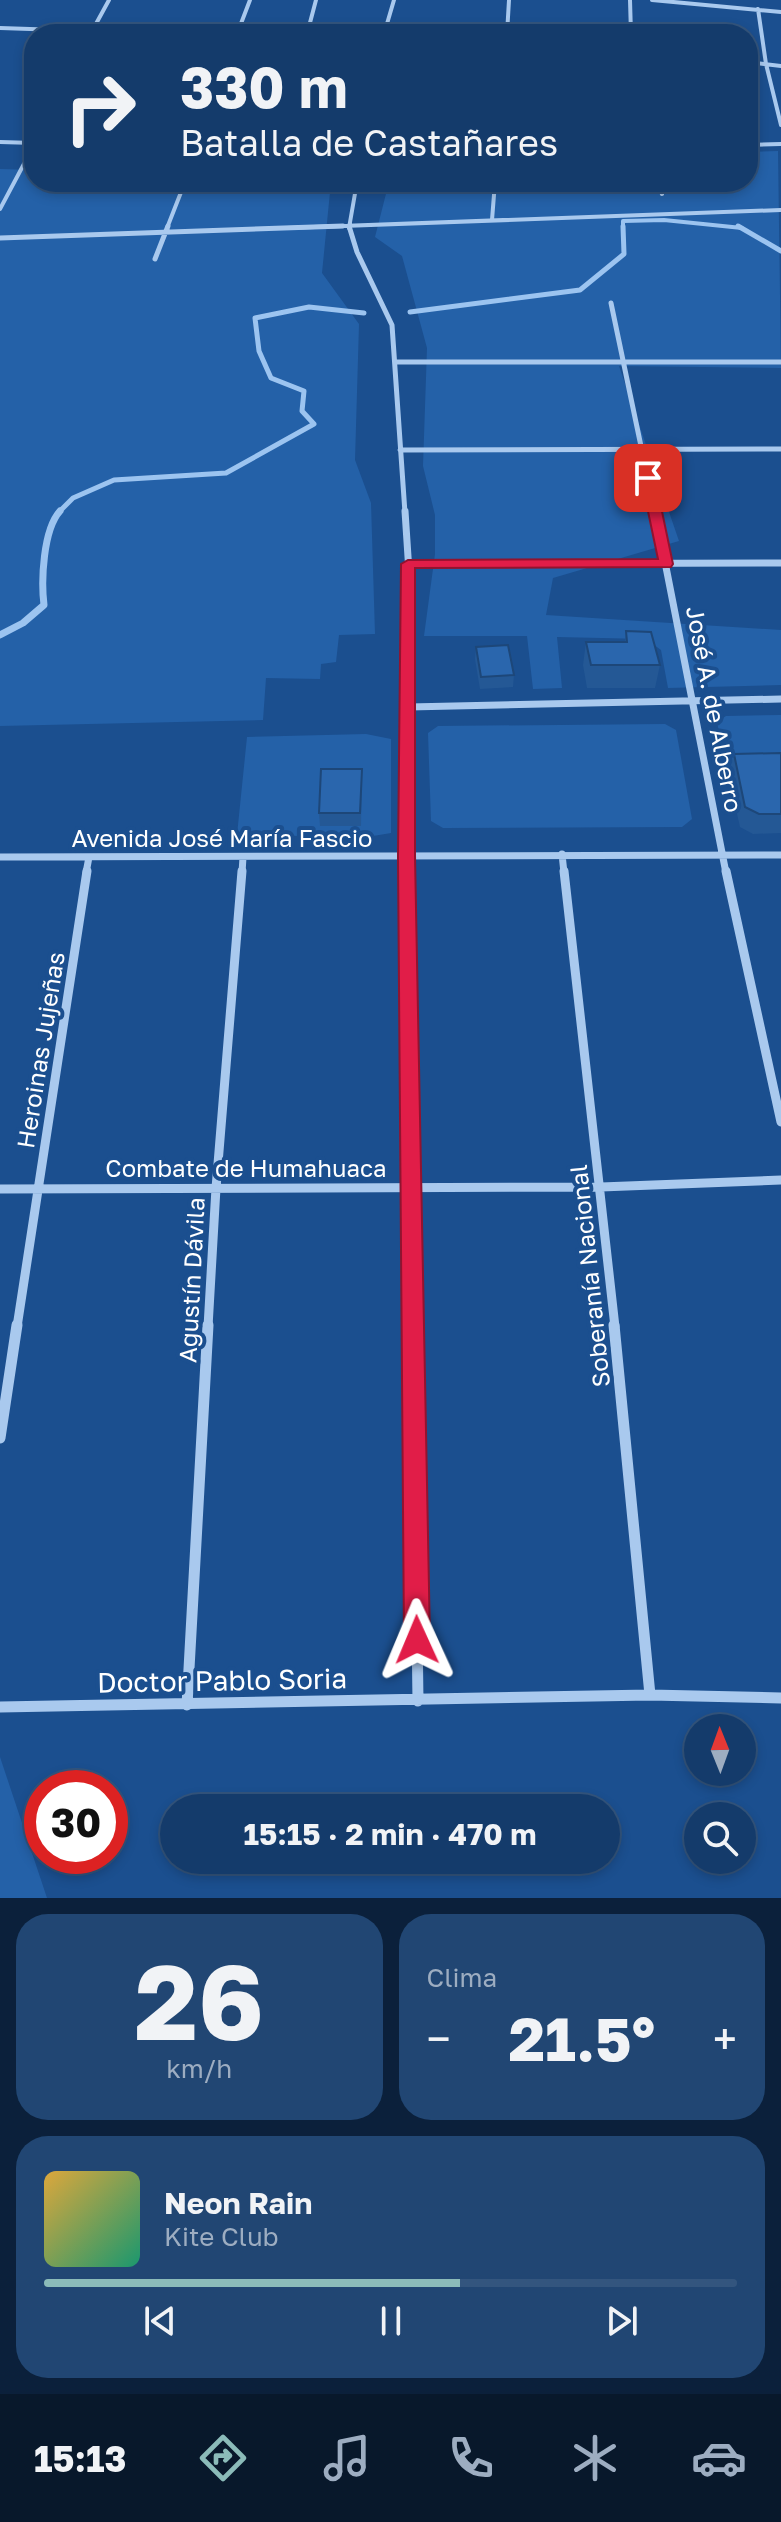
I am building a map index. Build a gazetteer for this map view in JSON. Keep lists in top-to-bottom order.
{
  "streets": {
    "street": [
      "José A. de Alberro",
      "Avenida José María Fascio",
      "Heroinas Jujeñas",
      "Combate de Humahuaca",
      "Soberanía Nacional",
      "Agustín Dávila",
      "Doctor Pablo Soria"
    ]
  },
  "crossings": [
    ["José A. de Alberro", "Avenida José María Fascio"],
    ["Avenida José María Fascio", "Heroinas Jujeñas"],
    ["Avenida José María Fascio", "Soberanía Nacional"],
    ["Avenida José María Fascio", "Agustín Dávila"],
    ["Heroinas Jujeñas", "Combate de Humahuaca"],
    ["Combate de Humahuaca", "Soberanía Nacional"],
    ["Combate de Humahuaca", "Agustín Dávila"],
    ["Soberanía Nacional", "Doctor Pablo Soria"],
    ["Agustín Dávila", "Doctor Pablo Soria"]
  ],
  "north": "top",
  "page": {
    "turn": ["330 m", "Batalla de Castañares"],
    "limit": "30",
    "trip": "15:15 · 2 min · 470 m",
    "tile": [
      ["26", "km/h"],
      "Clima"
    ],
    "heat": ["−", "21.5°", "+"],
    "song": ["Neon Rain", "Kite Club"],
    "tabs": "15:13"
  }
}
